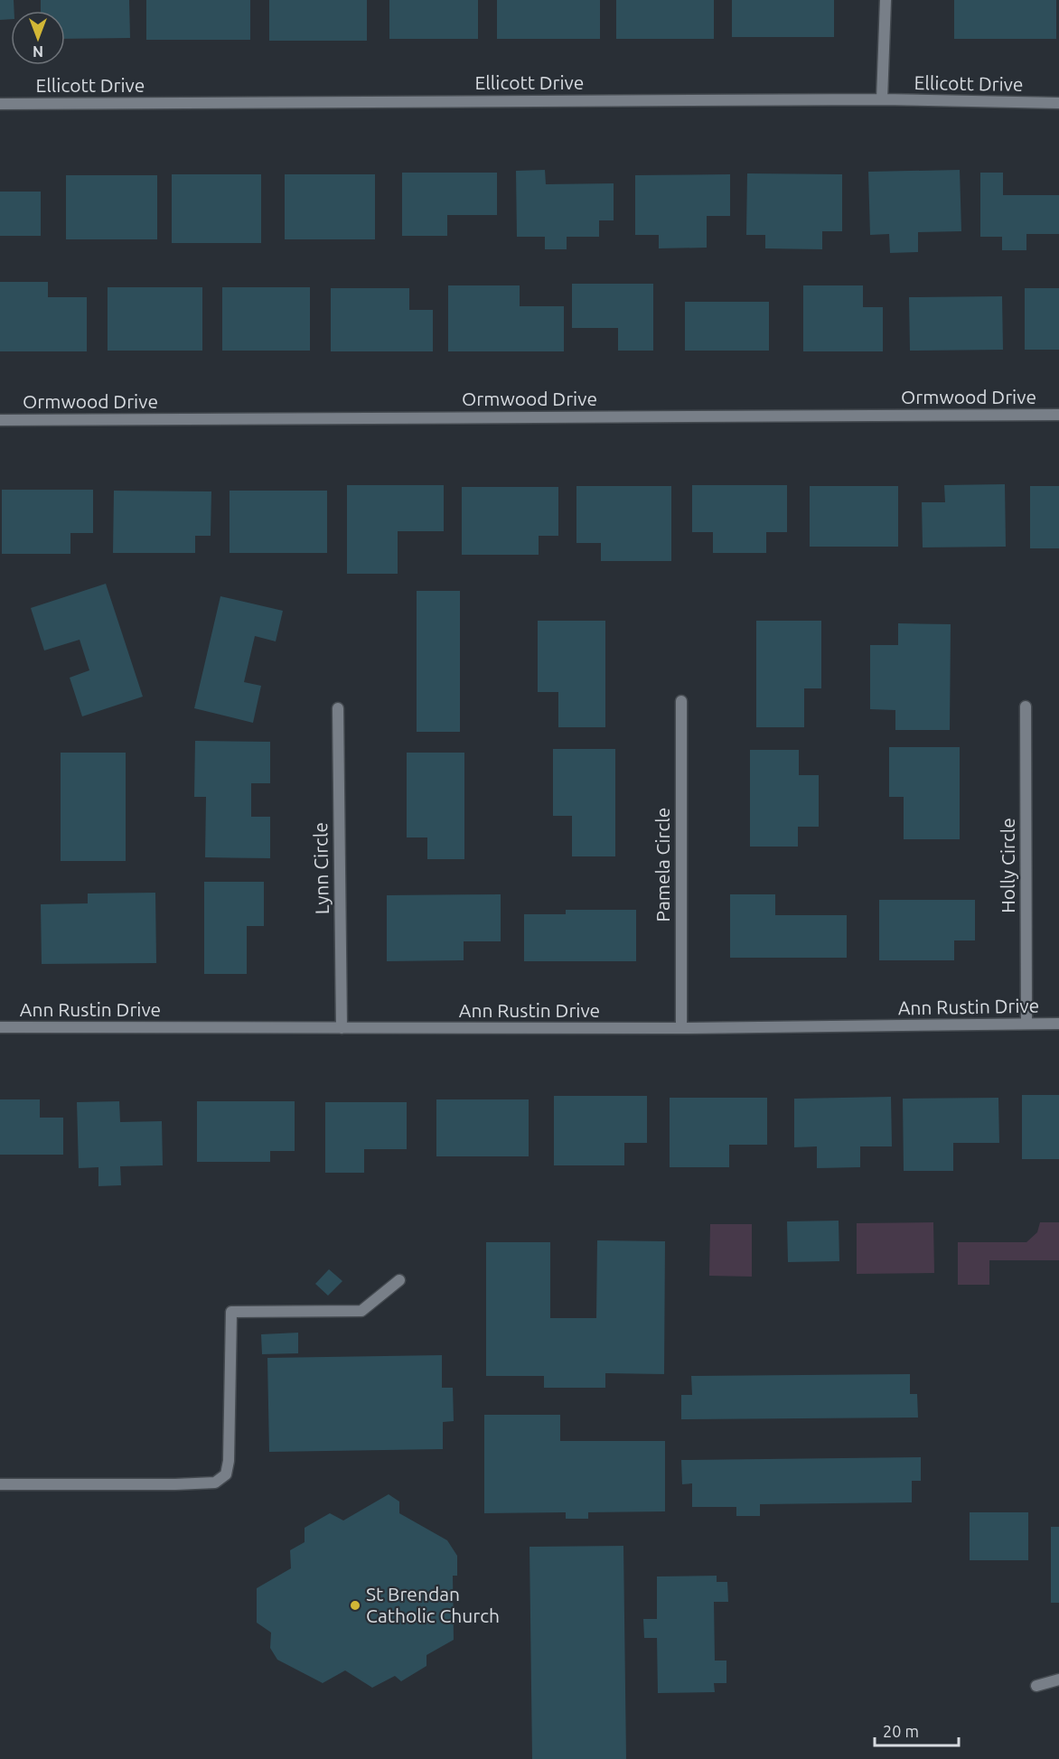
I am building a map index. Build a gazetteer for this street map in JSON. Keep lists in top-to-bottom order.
{
  "streets": {
    "street": [
      "Ellicott Drive",
      "Ormwood Drive",
      "Pamela Circle",
      "Holly Circle",
      "Lynn Circle",
      "Ann Rustin Drive"
    ]
  },
  "crossings": [
    ["Pamela Circle", "Ann Rustin Drive"],
    ["Holly Circle", "Ann Rustin Drive"],
    ["Lynn Circle", "Ann Rustin Drive"]
  ],
  "places": ["St Brendan Catholic Church"],
  "scale_bar": "20 m",
  "north": "bottom"
}
